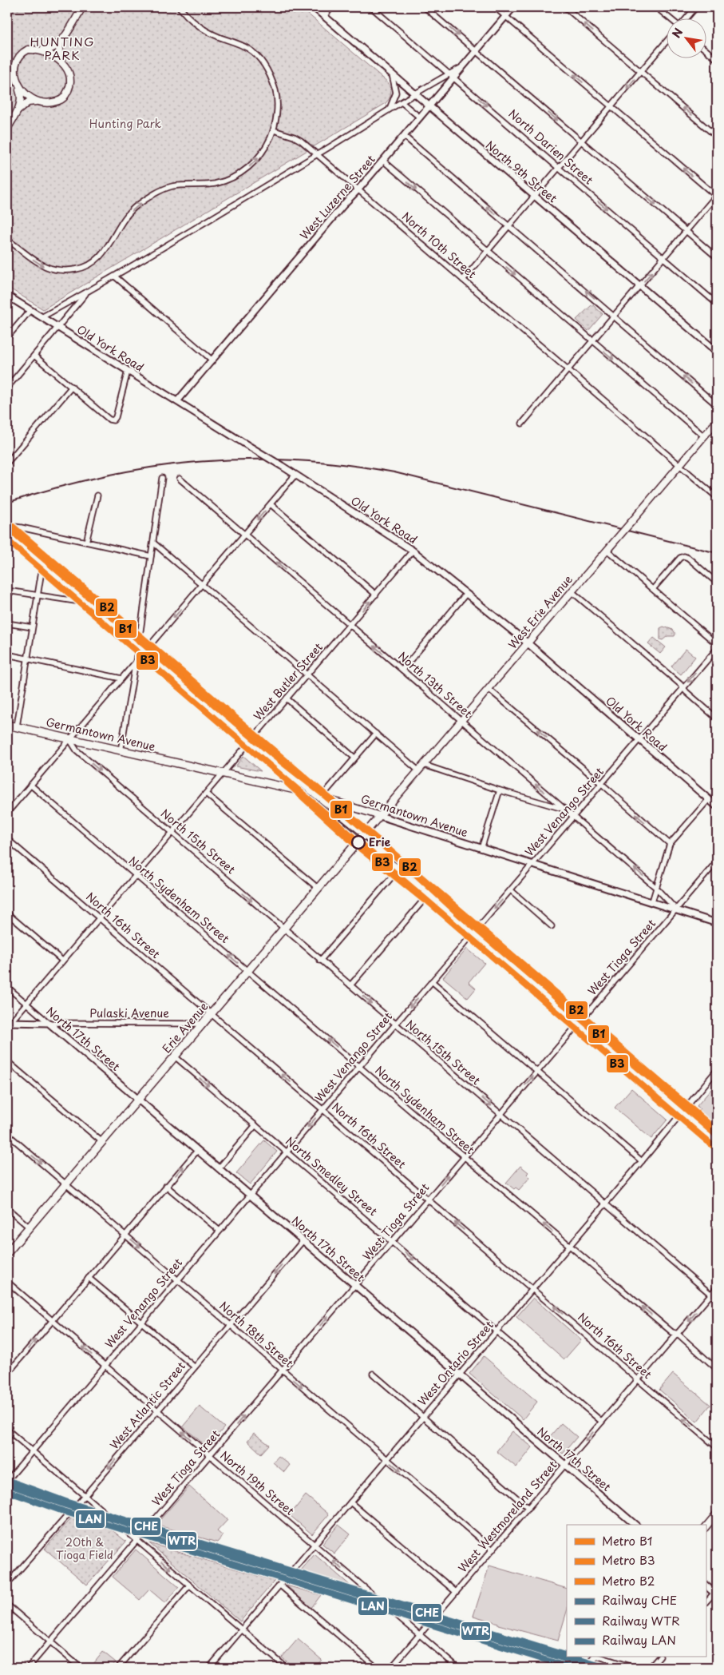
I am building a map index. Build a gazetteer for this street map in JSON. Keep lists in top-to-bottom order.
{
  "streets": {
    "main road": ["West Erie Avenue", "Germantown Avenue", "Erie Avenue"],
    "street": [
      "North Darien Street",
      "North 9th Street",
      "West Luzerne Street",
      "North 10th Street",
      "Old York Road",
      "West Butler Street",
      "North 13th Street",
      "West Venango Street",
      "North 15th Street",
      "North Sydenham Street",
      "North 16th Street",
      "West Tioga Street",
      "Pulaski Avenue",
      "North 17th Street",
      "North Smedley Street",
      "North 18th Street",
      "West Ontario Street",
      "West Atlantic Street",
      "North 19th Street",
      "West Westmoreland Street"
    ]
  },
  "crossings": [
    ["North Darien Street", "West Luzerne Street"],
    ["North 9th Street", "West Luzerne Street"],
    ["West Luzerne Street", "North 10th Street"],
    ["West Luzerne Street", "Old York Road"],
    ["North 10th Street", "West Erie Avenue"],
    ["Old York Road", "West Erie Avenue"],
    ["Old York Road", "West Butler Street"],
    ["Old York Road", "West Venango Street"],
    ["West Erie Avenue", "North 13th Street"],
    ["West Erie Avenue", "Germantown Avenue"],
    ["West Erie Avenue", "Erie Avenue"],
    ["West Butler Street", "North 13th Street"],
    ["West Butler Street", "Germantown Avenue"],
    ["West Butler Street", "North 15th Street"],
    ["West Butler Street", "North Sydenham Street"],
    ["West Butler Street", "North 16th Street"],
    ["West Butler Street", "Pulaski Avenue"],
    ["West Butler Street", "North 17th Street"],
    ["North 13th Street", "Germantown Avenue"],
    ["North 13th Street", "West Venango Street"],
    ["North 13th Street", "West Tioga Street"],
    ["Germantown Avenue", "West Venango Street"],
    ["Germantown Avenue", "North 15th Street"],
    ["Germantown Avenue", "West Tioga Street"],
    ["Germantown Avenue", "Erie Avenue"],
    ["West Venango Street", "North 15th Street"],
    ["West Venango Street", "North Sydenham Street"],
    ["West Venango Street", "North 16th Street"],
    ["West Venango Street", "North 17th Street"],
    ["West Venango Street", "North Smedley Street"],
    ["West Venango Street", "North 18th Street"],
    ["West Venango Street", "North 19th Street"],
    ["North 15th Street", "West Tioga Street"],
    ["North 15th Street", "Erie Avenue"],
    ["North 15th Street", "West Ontario Street"],
    ["North 15th Street", "West Westmoreland Street"],
    ["North Sydenham Street", "West Tioga Street"],
    ["North Sydenham Street", "Erie Avenue"],
    ["North Sydenham Street", "West Ontario Street"],
    ["North Sydenham Street", "West Westmoreland Street"],
    ["North 16th Street", "West Tioga Street"],
    ["North 16th Street", "Erie Avenue"],
    ["North 16th Street", "West Ontario Street"],
    ["North 16th Street", "West Westmoreland Street"],
    ["West Tioga Street", "North 17th Street"],
    ["West Tioga Street", "North Smedley Street"],
    ["West Tioga Street", "North 18th Street"],
    ["West Tioga Street", "North 19th Street"],
    ["Pulaski Avenue", "Erie Avenue"],
    ["Pulaski Avenue", "North 17th Street"],
    ["Erie Avenue", "North 17th Street"],
    ["Erie Avenue", "North Smedley Street"],
    ["Erie Avenue", "North 18th Street"],
    ["North 17th Street", "West Ontario Street"],
    ["North 17th Street", "West Atlantic Street"],
    ["North 17th Street", "West Westmoreland Street"],
    ["North Smedley Street", "West Ontario Street"],
    ["North Smedley Street", "West Westmoreland Street"],
    ["North 18th Street", "West Ontario Street"],
    ["North 18th Street", "West Atlantic Street"],
    ["North 18th Street", "West Westmoreland Street"],
    ["West Ontario Street", "North 19th Street"],
    ["West Atlantic Street", "North 19th Street"],
    ["North 19th Street", "West Westmoreland Street"]
  ],
  "one_way": [
    "North 13th Street",
    "North 15th Street",
    "North Sydenham Street",
    "North 16th Street",
    "North Smedley Street",
    "North 18th Street",
    "West Atlantic Street",
    "North 19th Street"
  ],
  "districts": ["HUNTING PARK"],
  "parks": ["Hunting Park", "20th & Tioga Field"],
  "places": ["Erie"],
  "lines": [
    "metro line B2",
    "metro line B1",
    "metro line B3",
    "rail line CHE",
    "rail line WTR",
    "rail line LAN"
  ],
  "legend": [
    "Metro B1",
    "Metro B3",
    "Metro B2",
    "Railway CHE",
    "Railway WTR",
    "Railway LAN"
  ],
  "north": "top left"
}
